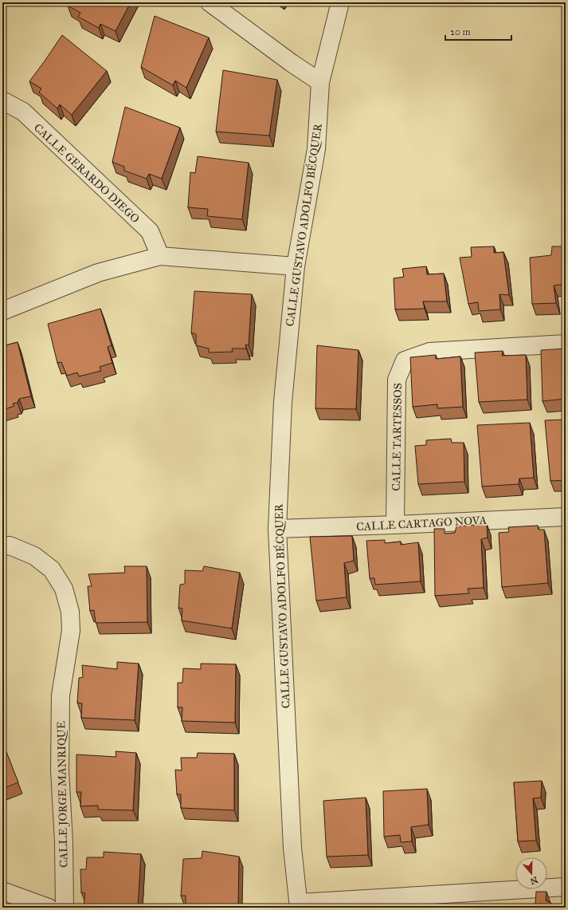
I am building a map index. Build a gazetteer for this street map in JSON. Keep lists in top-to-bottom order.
{
  "streets": {
    "street": [
      "CALLE GERARDO DIEGO",
      "CALLE GUSTAVO ADOLFO BÉCQUER",
      "CALLE TARTESSOS",
      "CALLE CARTAGO NOVA",
      "CALLE JORGE MANRIQUE"
    ]
  },
  "crossings": [
    ["CALLE GUSTAVO ADOLFO BÉCQUER", "CALLE CARTAGO NOVA"],
    ["CALLE TARTESSOS", "CALLE CARTAGO NOVA"]
  ],
  "scale_bar": "20 m",
  "north": "bottom"
}
